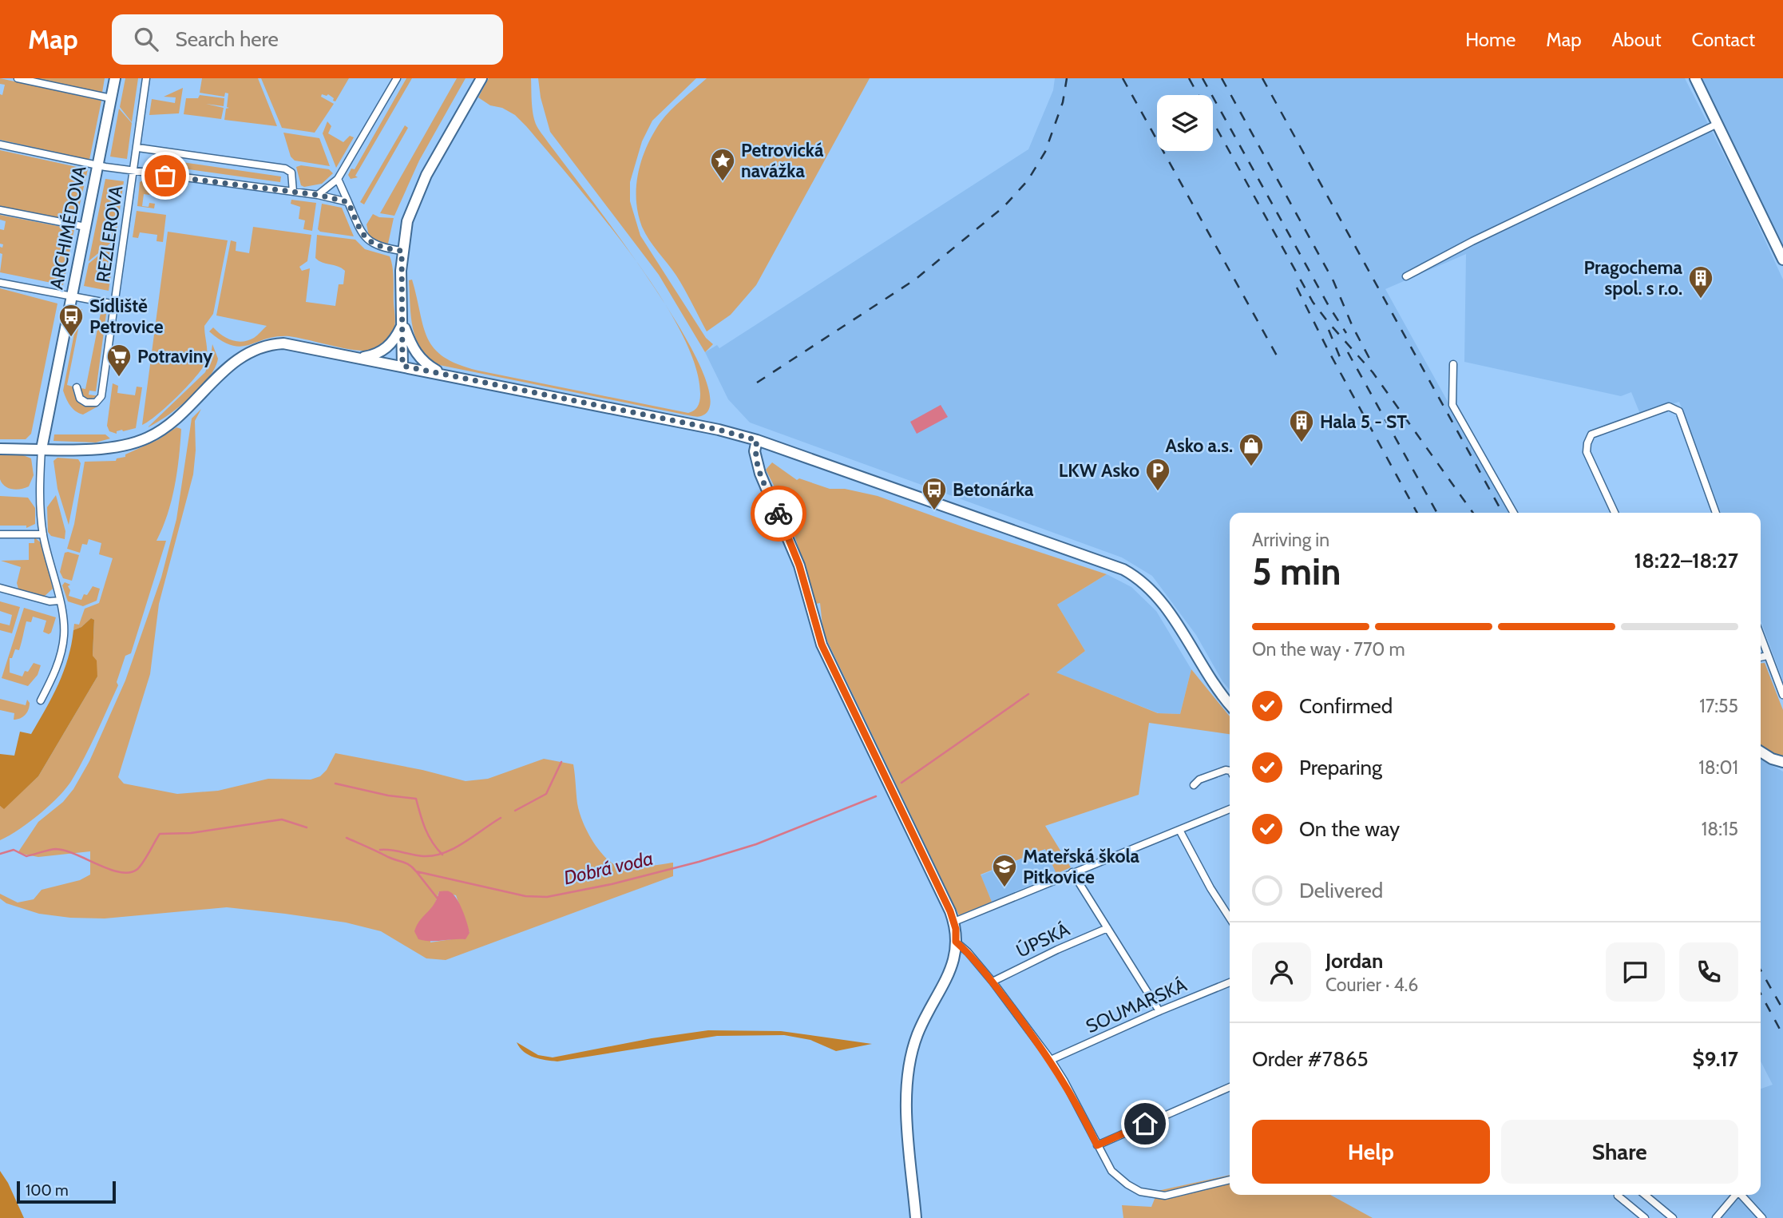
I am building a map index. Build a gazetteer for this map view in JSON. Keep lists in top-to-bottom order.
{
  "streets": {
    "street": [
      "ARCHIMÉDOVA",
      "REZLEROVA",
      "ÚPSKÁ",
      "SOUMARSKÁ"
    ]
  },
  "crossings": [
    ["ARCHIMÉDOVA", "REZLEROVA"]
  ],
  "water": ["Dobrá voda"],
  "places": {
    "place": ["Petrovická navážka"],
    "building": ["Pragochema spol. s r.o.", "Hala 5 - ST"],
    "bus stop": ["Sídliště Petrovice", "Betonárka"],
    "supermarket": ["Potraviny"],
    "shop": ["Asko a.s."],
    "parking": ["LKW Asko"],
    "school or university": ["Mateřská škola Pitkovice"]
  },
  "scale_bar": "100 m",
  "page": {
    "header": "Map",
    "search": "Search here",
    "nav": [
      "Home",
      "Map",
      "About",
      "Contact"
    ],
    "heading": ["5 min", "Arriving in", "18:22–18:27"],
    "panel": [
      "Jordan",
      "Courier · 4.6",
      "Order #7865",
      "$9.17"
    ],
    "bar": "On the way · 770 m",
    "list": [
      ["Confirmed", "17:55"],
      ["Preparing", "18:01"],
      ["On the way", "18:15"],
      "Delivered"
    ],
    "buttons": ["Help", "Share"],
    "scale": "100 m"
  }
}
